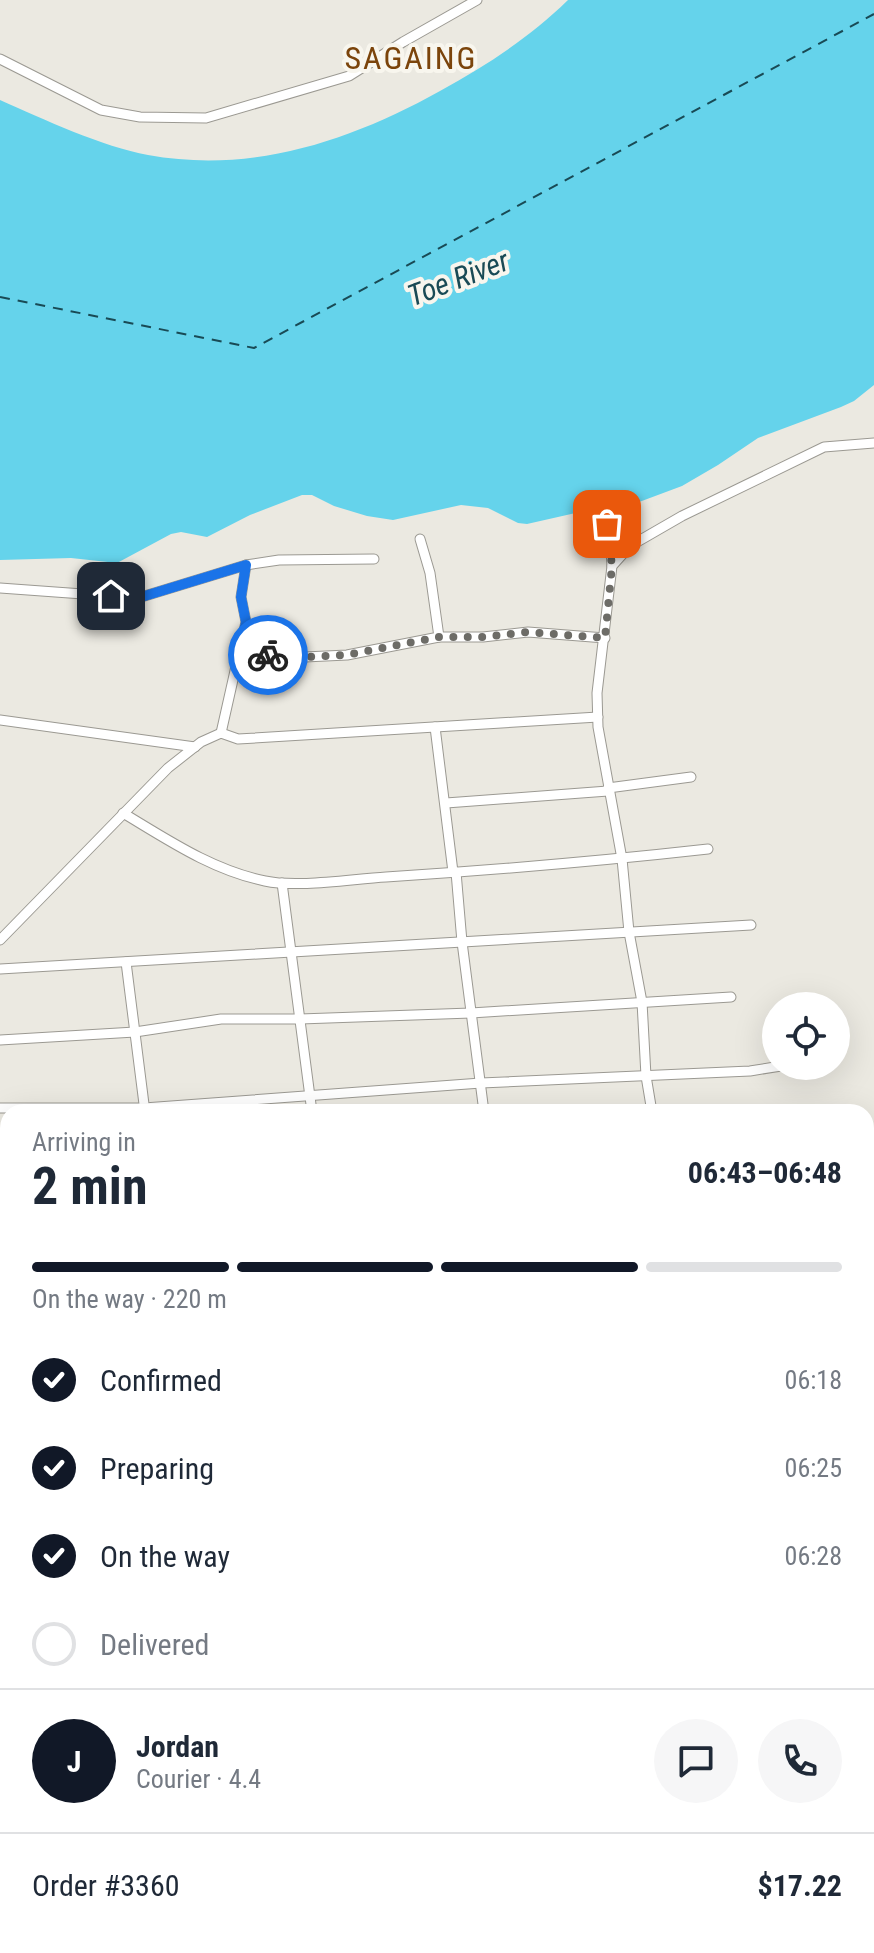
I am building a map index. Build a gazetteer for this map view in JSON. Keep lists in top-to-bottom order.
{
  "districts": ["SAGAING"],
  "water": ["Toe River"],
  "page": {
    "heading": ["2 min", "Arriving in", "06:43–06:48"],
    "panel": [
      "Jordan",
      "Courier · 4.4",
      "Order #3360",
      "$17.22"
    ],
    "bar": "On the way · 220 m",
    "list": [
      ["Confirmed", "06:18"],
      ["Preparing", "06:25"],
      ["On the way", "06:28"],
      "Delivered"
    ],
    "round": "J"
  }
}
